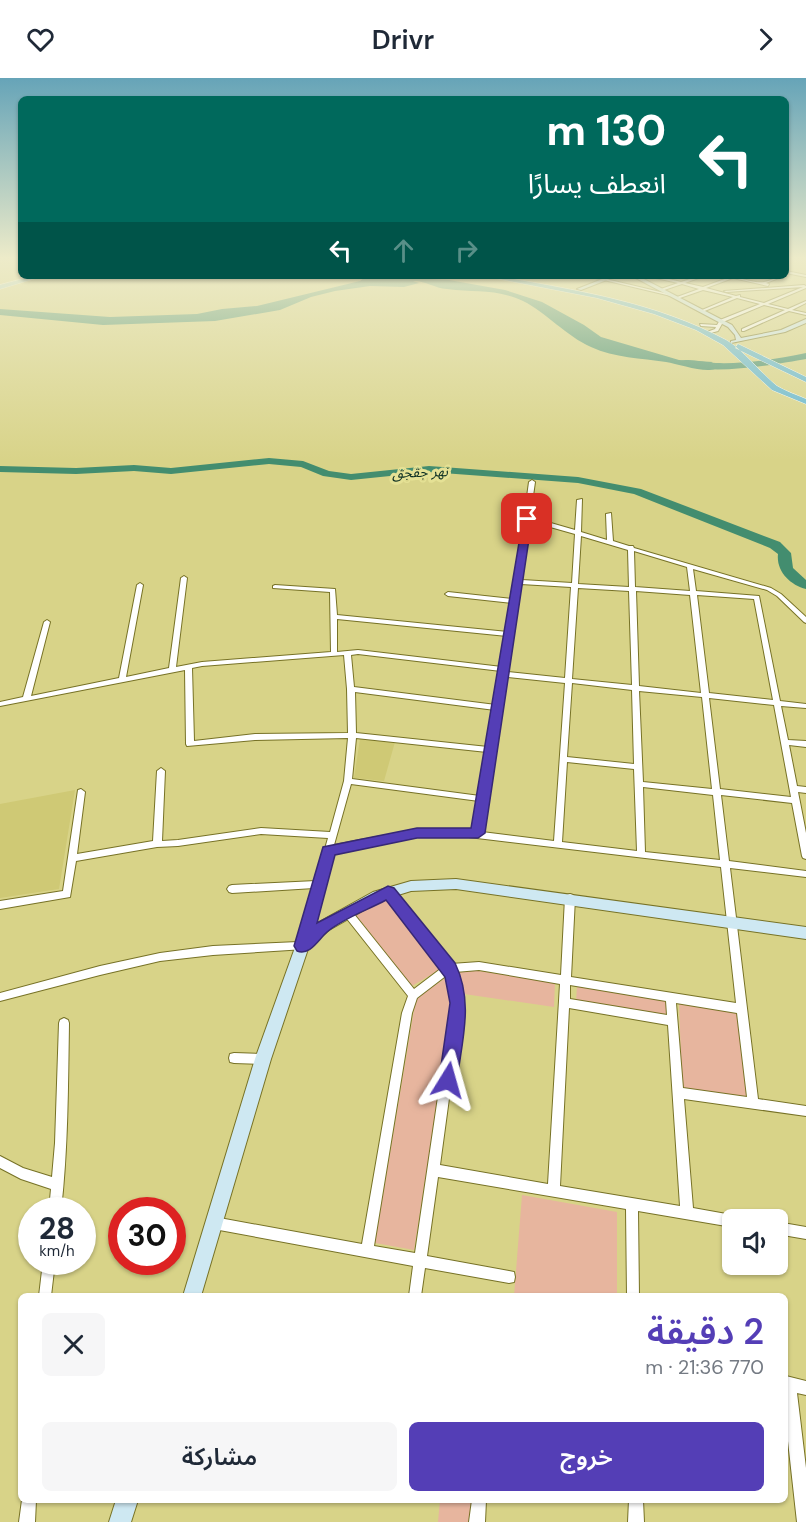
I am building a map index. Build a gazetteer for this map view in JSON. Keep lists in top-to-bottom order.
{
  "water": ["نهر جقجق"],
  "page": {
    "header": "Drivr",
    "turn": ["130 m", "انعطف يسارًا"],
    "speed": "28 km/h",
    "limit": "30",
    "heading": ["2 دقيقة", "770 m · 21:36"],
    "buttons": ["خروج", "مشاركة"]
  }
}
